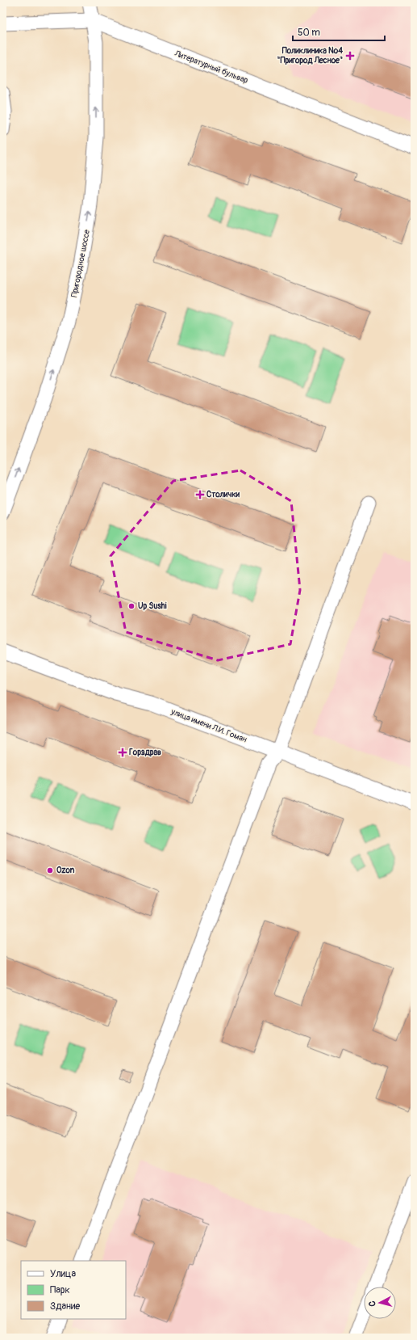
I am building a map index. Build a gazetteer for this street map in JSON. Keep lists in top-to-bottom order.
{
  "streets": {
    "street": ["Литературный бульвар", "Пригородное шоссе", "улица имени Л.И. Гоман"]
  },
  "crossings": [
    ["Литературный бульвар", "Пригородное шоссе"]
  ],
  "one_way": ["Пригородное шоссе"],
  "places": {
    "health": ["Поликлиника №4 \"Пригород Лесное\"", "Столички", "Горздрав"],
    "other": ["Up Sushi", "Ozon"]
  },
  "legend": ["Улица", "Парк", "Здание"],
  "scale_bar": "50 m",
  "north": "left"
}
